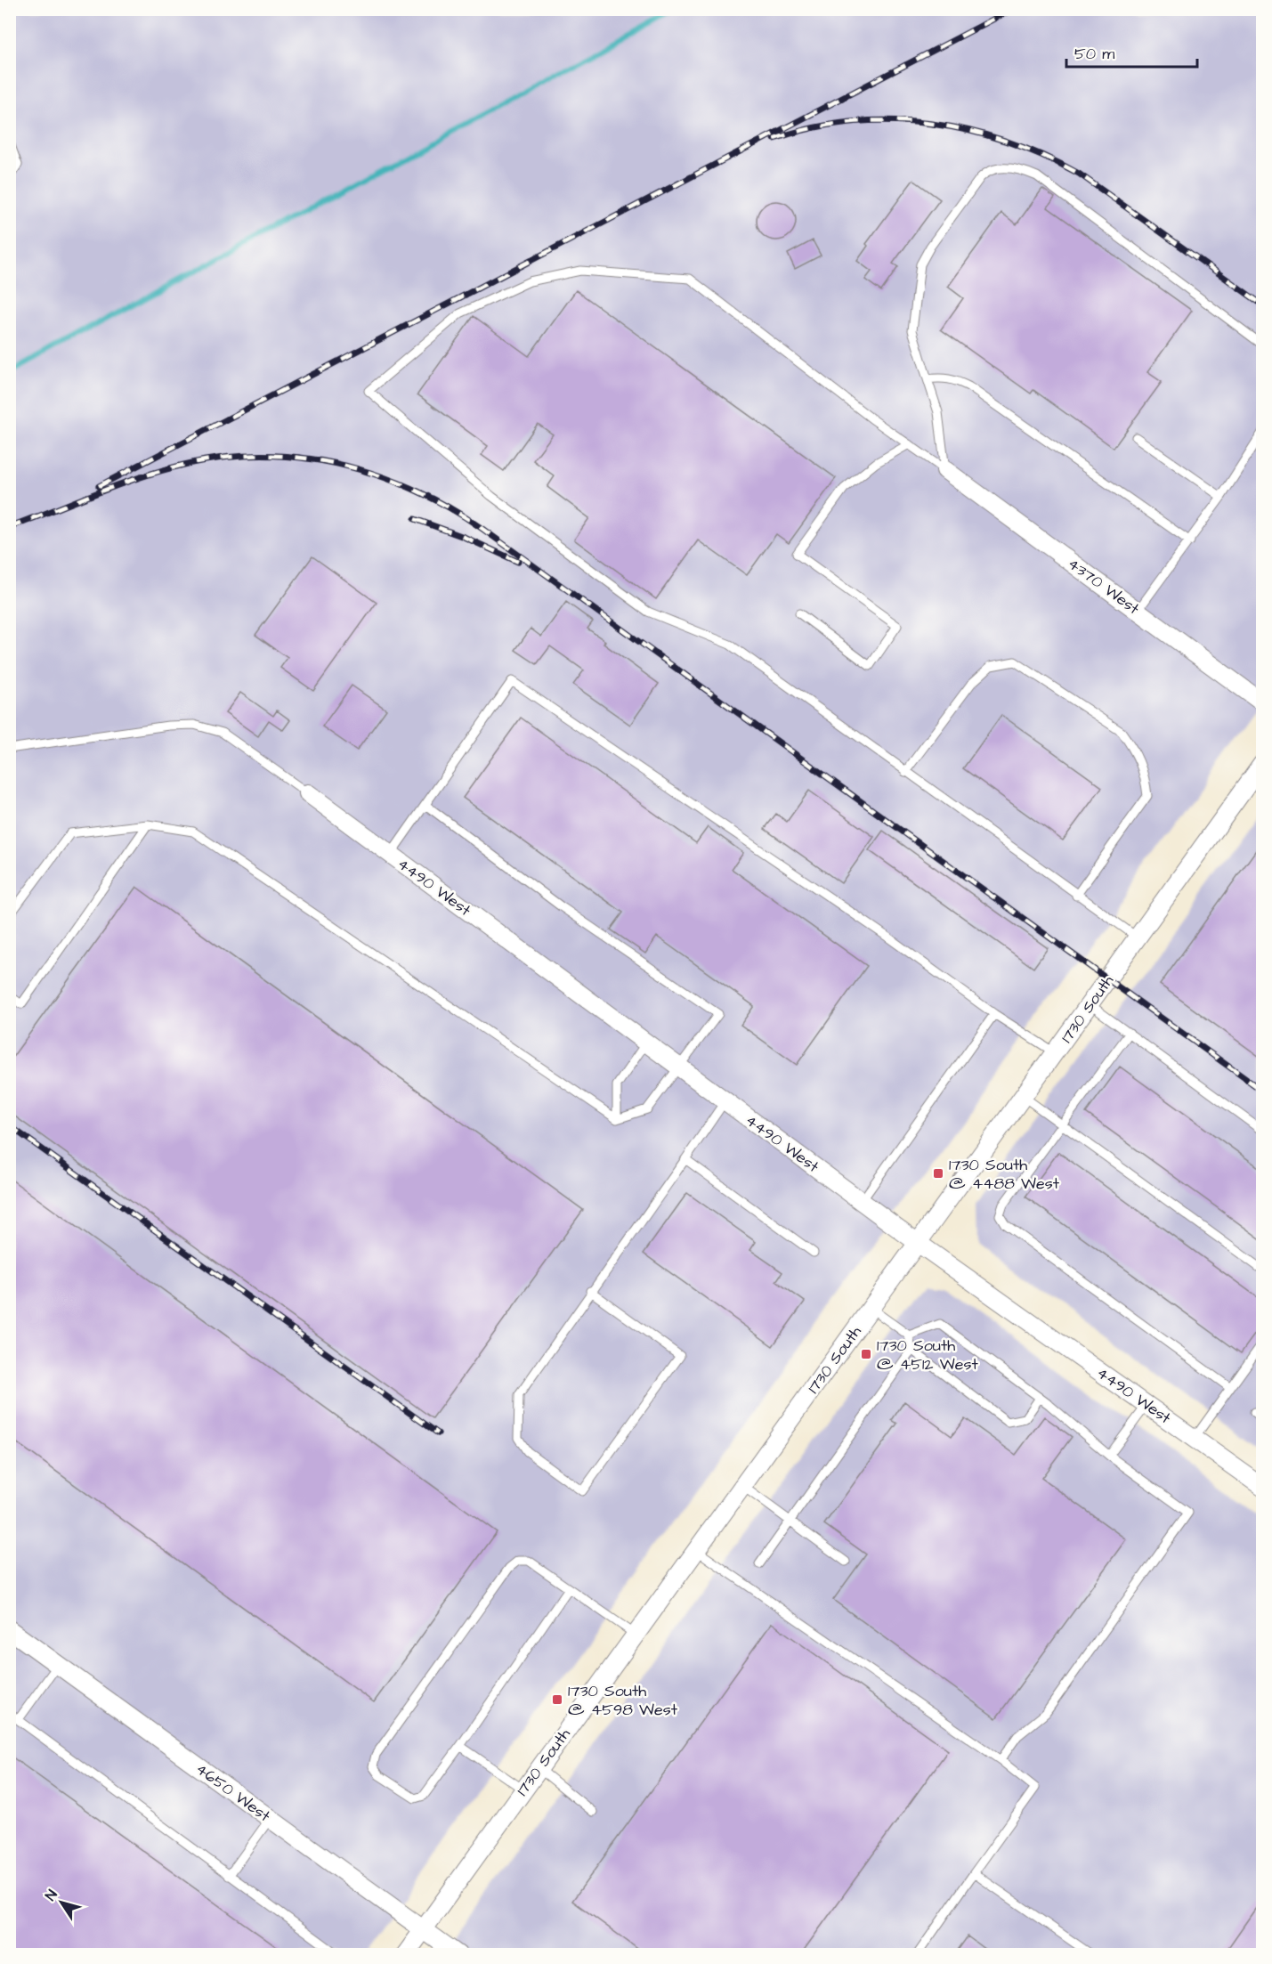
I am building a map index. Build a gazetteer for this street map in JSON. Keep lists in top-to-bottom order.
{
  "streets": {
    "street": [
      "4370 West",
      "4490 West",
      "1730 South",
      "4650 West"
    ]
  },
  "crossings": [
    ["4490 West", "1730 South"],
    ["1730 South", "4650 West"]
  ],
  "places": {
    "transit": ["1730 South @ 4488 West", "1730 South @ 4512 West", "1730 South @ 4598 West"]
  },
  "scale_bar": "50 m",
  "north": "top left"
}
